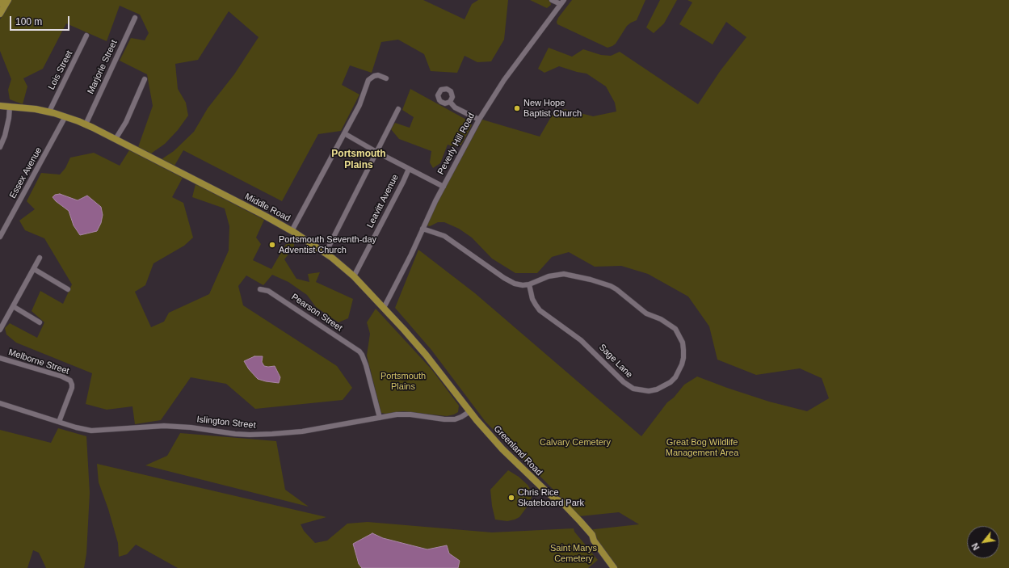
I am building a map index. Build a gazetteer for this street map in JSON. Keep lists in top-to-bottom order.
{
  "streets": {
    "main road": ["Middle Road", "Greenland Road"],
    "street": [
      "Marjorie Street",
      "Lois Street",
      "Peverly Hill Road",
      "Essex Avenue",
      "Leavitt Avenue",
      "Pearson Street",
      "Sage Lane",
      "Melborne Street",
      "Islington Street"
    ]
  },
  "crossings": [
    ["Marjorie Street", "Middle Road"],
    ["Lois Street", "Middle Road"],
    ["Peverly Hill Road", "Middle Road"],
    ["Essex Avenue", "Middle Road"],
    ["Leavitt Avenue", "Middle Road"],
    ["Middle Road", "Islington Street"],
    ["Middle Road", "Greenland Road"],
    ["Pearson Street", "Islington Street"],
    ["Melborne Street", "Islington Street"],
    ["Islington Street", "Greenland Road"]
  ],
  "districts": ["Portsmouth Plains"],
  "parks": [
    "Portsmouth Plains",
    "Calvary Cemetery",
    "Great Bog Wildlife Management Area",
    "Saint Marys Cemetery"
  ],
  "places": ["New Hope Baptist Church", "Portsmouth Seventh-day Adventist Church", "Chris Rice Skateboard Park"],
  "scale_bar": "100 m",
  "north": "bottom left"
}
